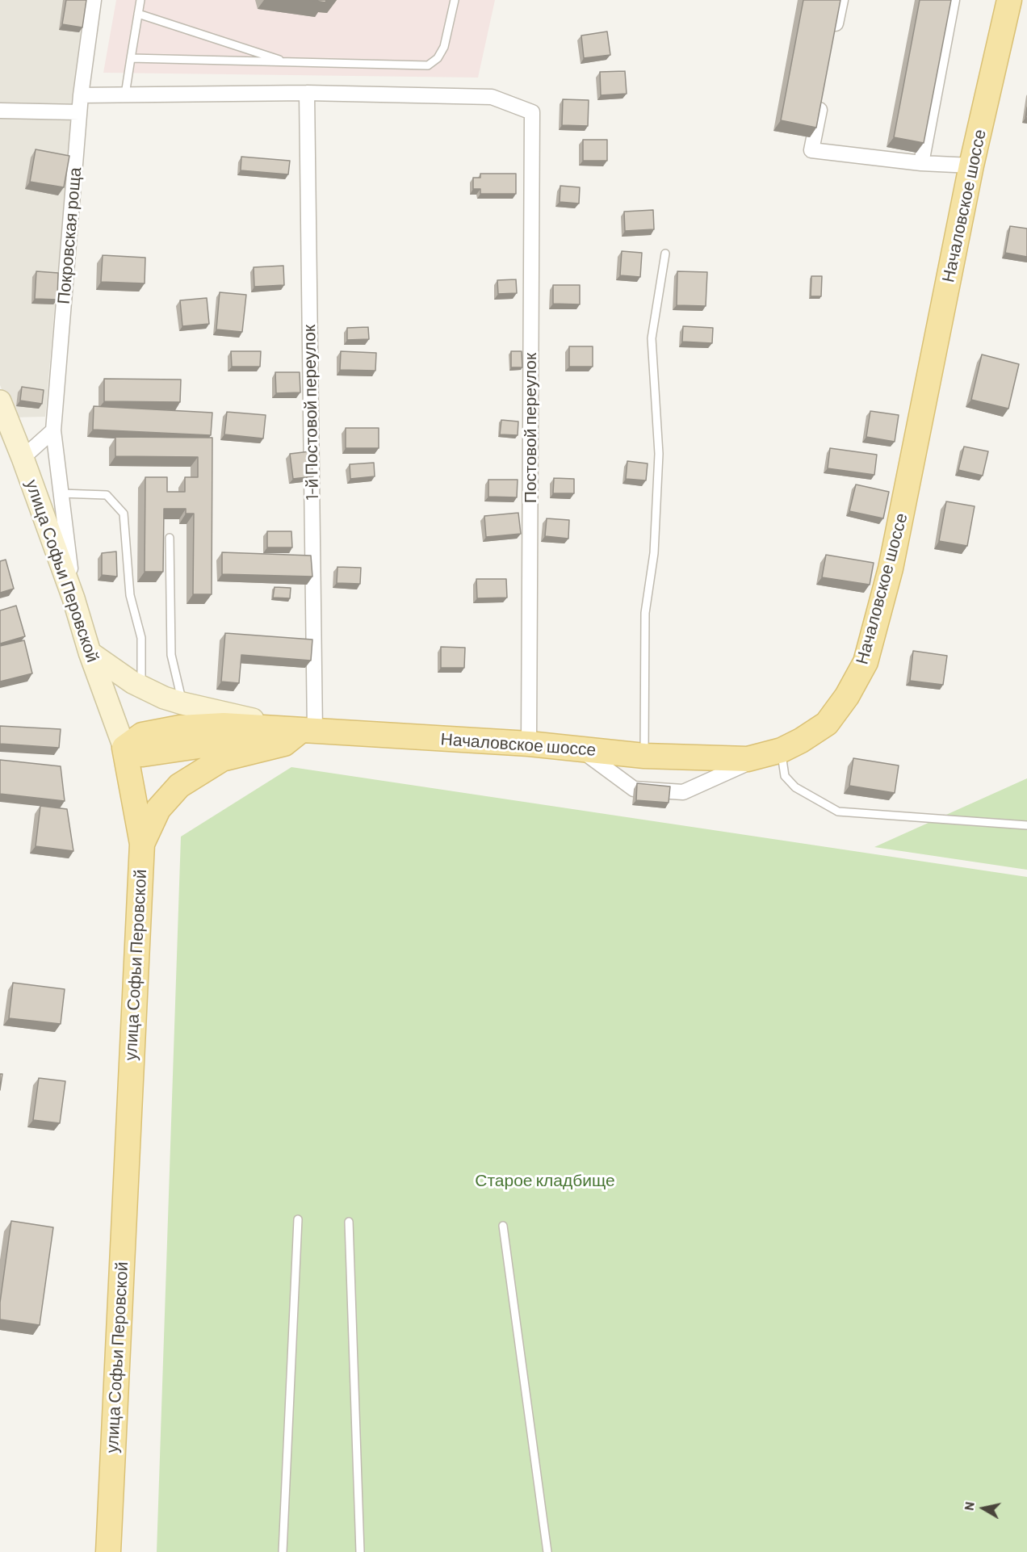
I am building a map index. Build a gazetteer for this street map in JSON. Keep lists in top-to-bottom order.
{
  "streets": {
    "main road": ["Началовское шоссе", "улица Софьи Перовской"],
    "street": ["Покровская роща", "1-й Постовой переулок", "Постовой переулок"]
  },
  "crossings": [
    ["Началовское шоссе", "1-й Постовой переулок"],
    ["Началовское шоссе", "Постовой переулок"],
    ["Началовское шоссе", "улица Софьи Перовской"],
    ["Покровская роща", "улица Софьи Перовской"],
    ["1-й Постовой переулок", "Постовой переулок"]
  ],
  "parks": ["Старое кладбище"],
  "north": "left"
}
